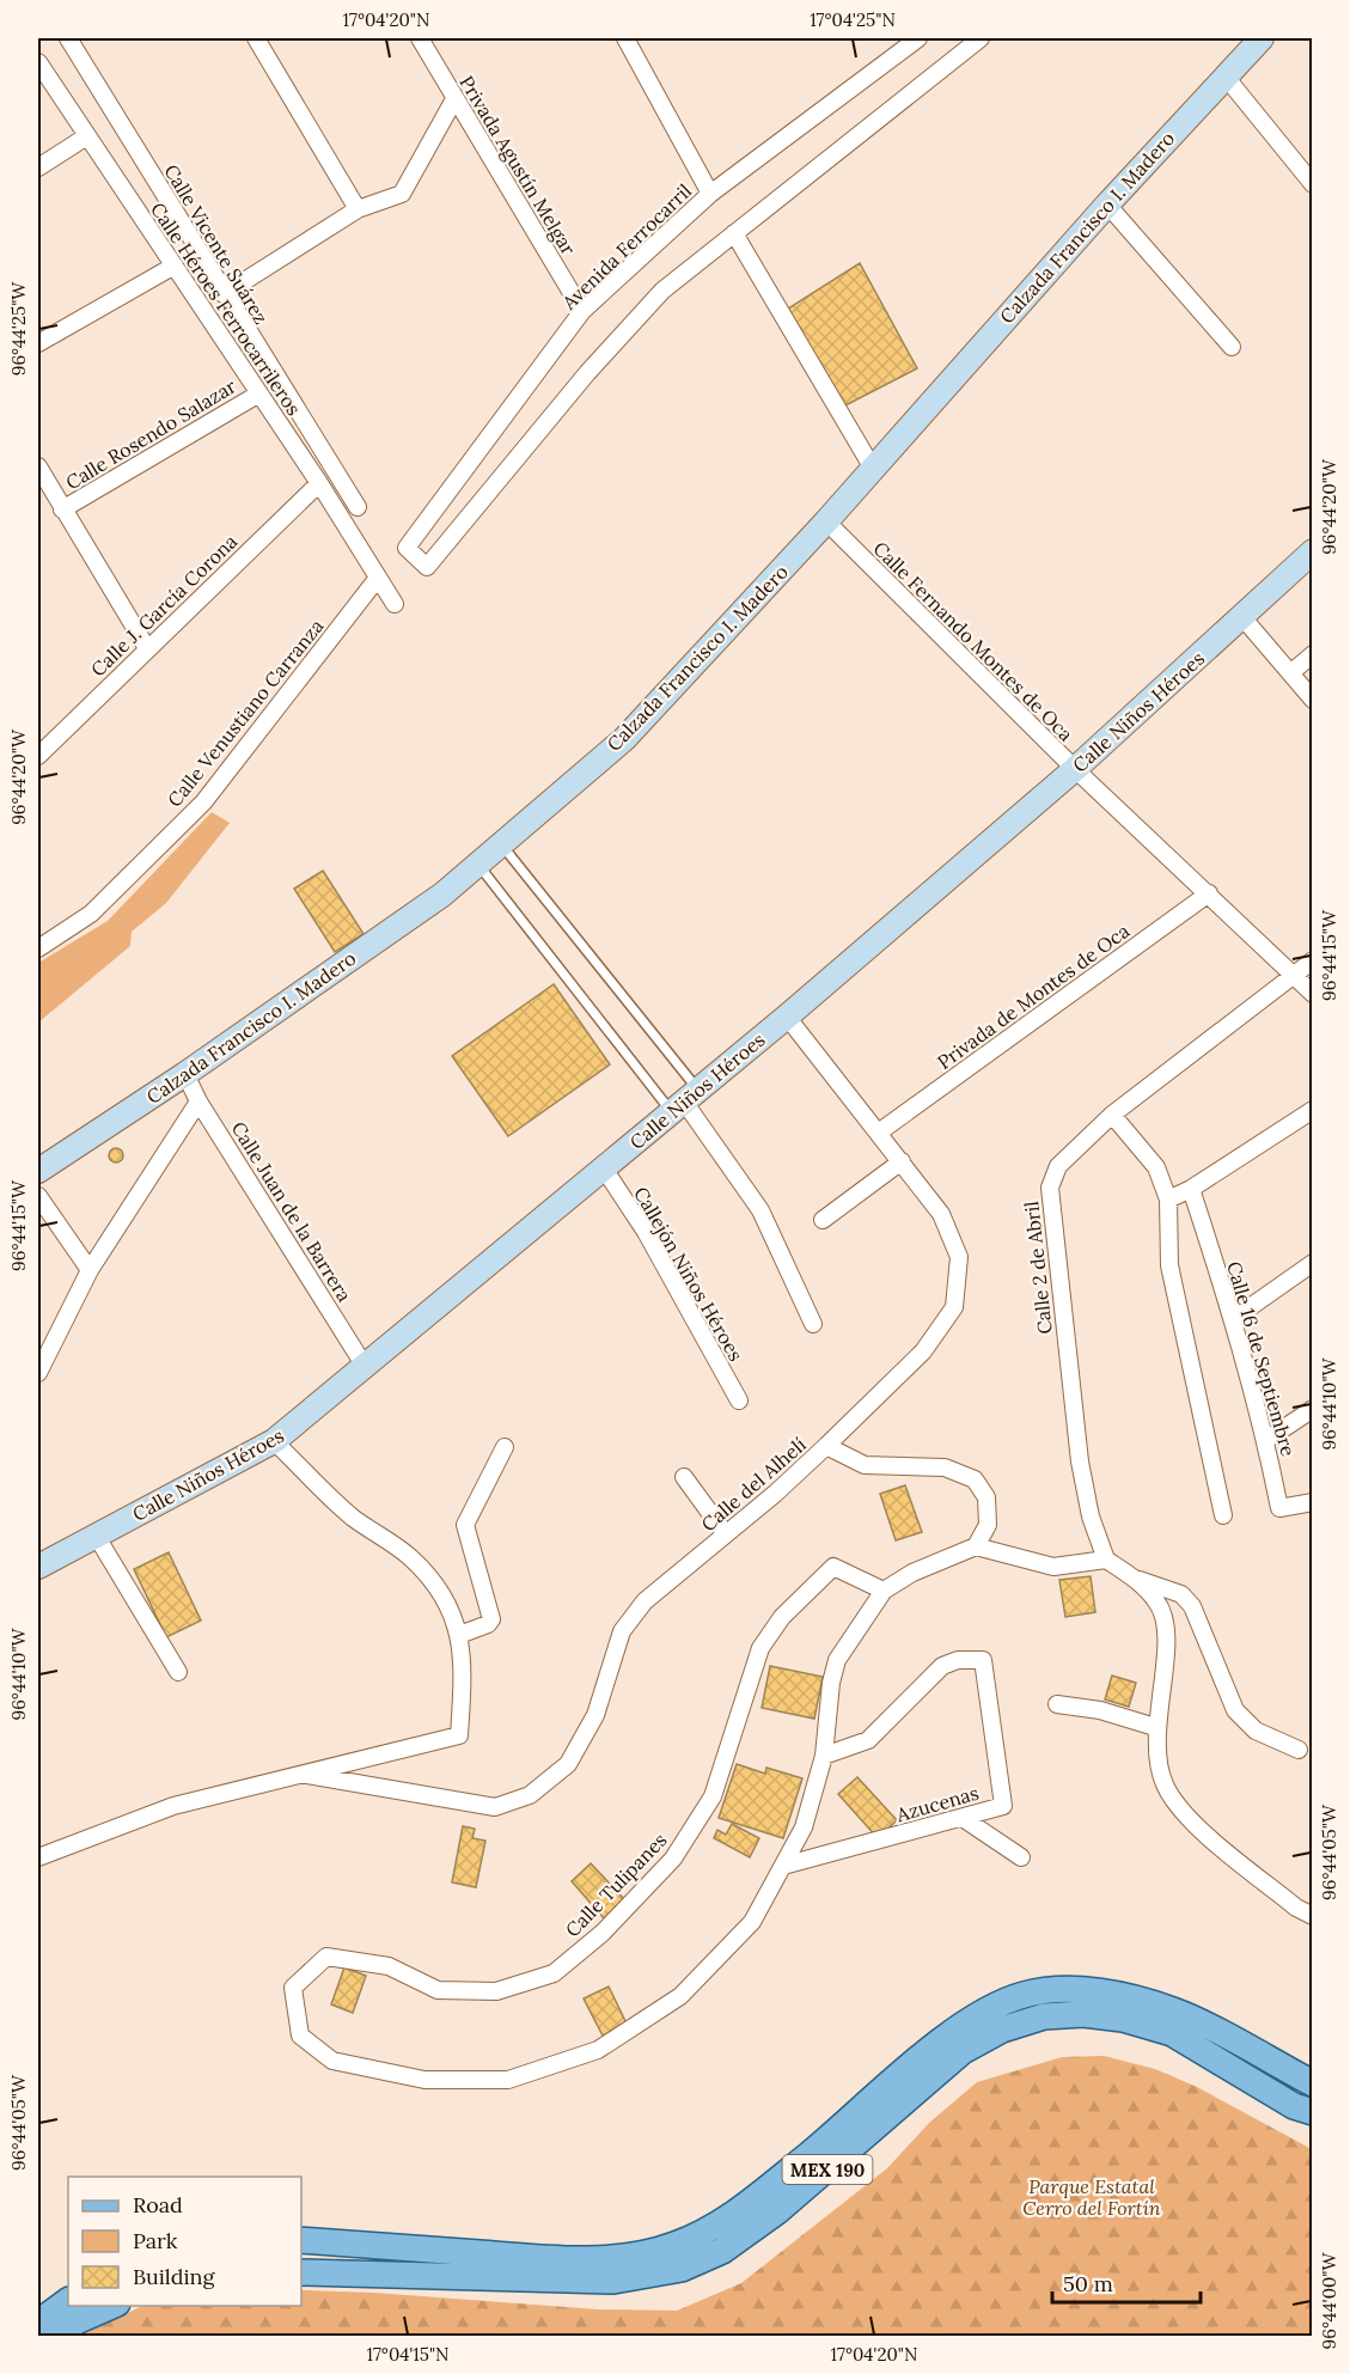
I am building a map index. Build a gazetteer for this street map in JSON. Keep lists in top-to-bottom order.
{
  "streets": {
    "main road": ["Calzada Francisco I. Madero", "Calle Niños Héroes", "MEX 190"],
    "street": [
      "Privada Agustín Melgar",
      "Calle Vicente Suárez",
      "Avenida Ferrocarril",
      "Calle Héroes Ferrocarrileros",
      "Calle Rosendo Salazar",
      "Calle J. García Corona",
      "Calle Fernando Montes de Oca",
      "Calle Venustiano Carranza",
      "Privada de Montes de Oca",
      "Calle Juan de la Barrera",
      "Calle 2 de Abril",
      "Callejón Niños Héroes",
      "Calle 16 de Septiembre",
      "Calle del Alhelí",
      "Azucenas",
      "Calle Tulipanes"
    ]
  },
  "crossings": [
    ["Privada Agustín Melgar", "Avenida Ferrocarril"],
    ["Calzada Francisco I. Madero", "Calle Fernando Montes de Oca"],
    ["Calzada Francisco I. Madero", "Calle Juan de la Barrera"],
    ["Calle Héroes Ferrocarrileros", "Calle Rosendo Salazar"],
    ["Calle Héroes Ferrocarrileros", "Calle J. García Corona"],
    ["Calle Héroes Ferrocarrileros", "Calle Venustiano Carranza"],
    ["Calle Fernando Montes de Oca", "Calle Niños Héroes"],
    ["Calle Fernando Montes de Oca", "Privada de Montes de Oca"],
    ["Calle Fernando Montes de Oca", "Calle 2 de Abril"],
    ["Calle Niños Héroes", "Calle Juan de la Barrera"],
    ["Calle Niños Héroes", "Callejón Niños Héroes"],
    ["Calle Niños Héroes", "Calle del Alhelí"],
    ["Privada de Montes de Oca", "Calle del Alhelí"],
    ["Azucenas", "Calle Tulipanes"]
  ],
  "parks": ["Parque Estatal Cerro del Fortín"],
  "legend": ["Road", "Park", "Building"],
  "scale_bar": "50 m",
  "coordinates": [
    "17°04'20\"N",
    "17°04'25\"N",
    "96°44'25\"W",
    "96°44'20\"W",
    "96°44'15\"W",
    "96°44'10\"W",
    "96°44'05\"W",
    "96°44'00\"W",
    "17°04'15\"N"
  ]
}
